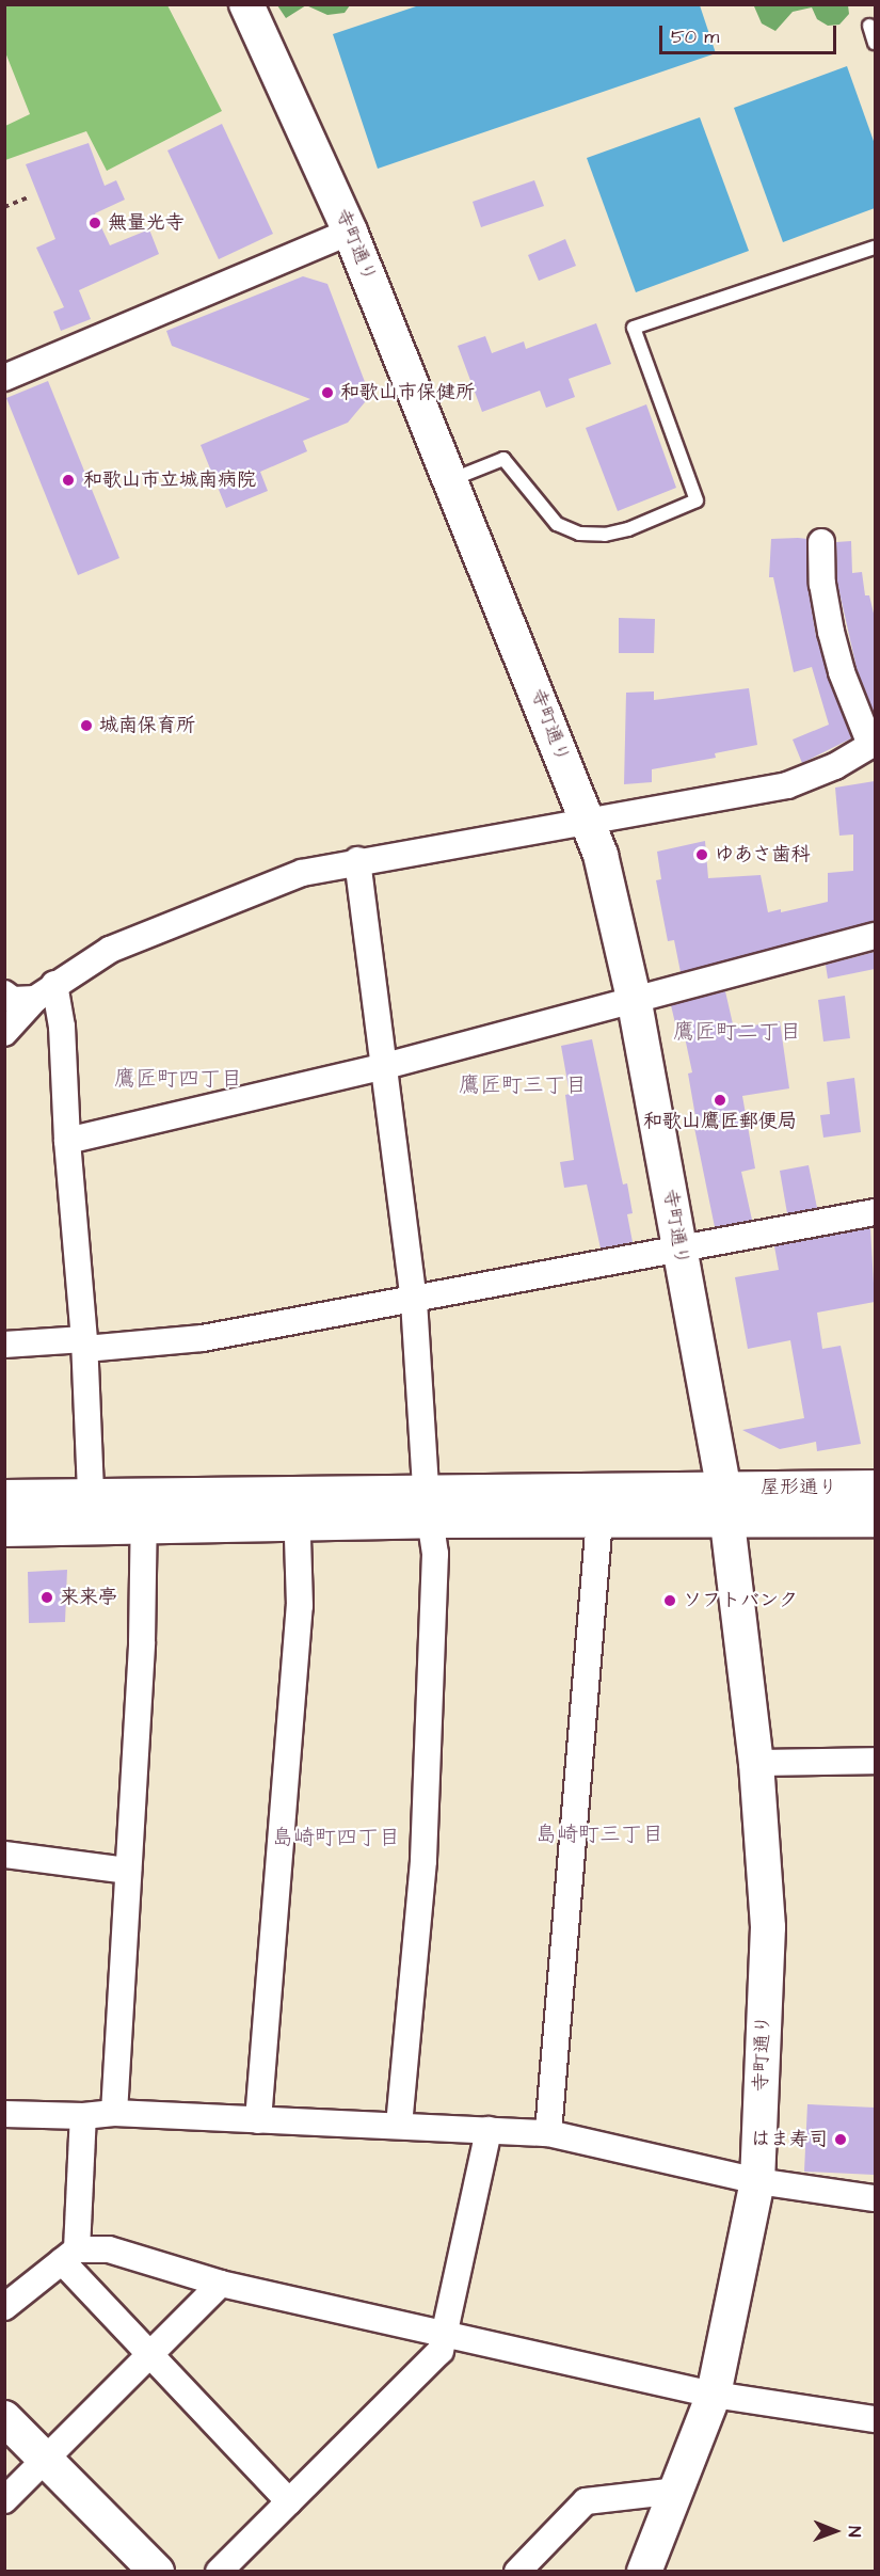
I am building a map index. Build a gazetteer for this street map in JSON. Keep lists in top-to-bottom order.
{
  "streets": {
    "street": ["寺町通り", "屋形通り"]
  },
  "crossings": [
    ["寺町通り", "屋形通り"]
  ],
  "districts": [
    "鷹匠町二丁目",
    "鷹匠町四丁目",
    "鷹匠町三丁目",
    "島崎町三丁目",
    "島崎町四丁目"
  ],
  "places": [
    "無量光寺",
    "和歌山市保健所",
    "和歌山市立城南病院",
    "城南保育所",
    "ゆあさ歯科",
    "和歌山鷹匠郵便局",
    "来来亭",
    "ソフトバンク",
    "はま寿司"
  ],
  "scale_bar": "50 m",
  "north": "right"
}
